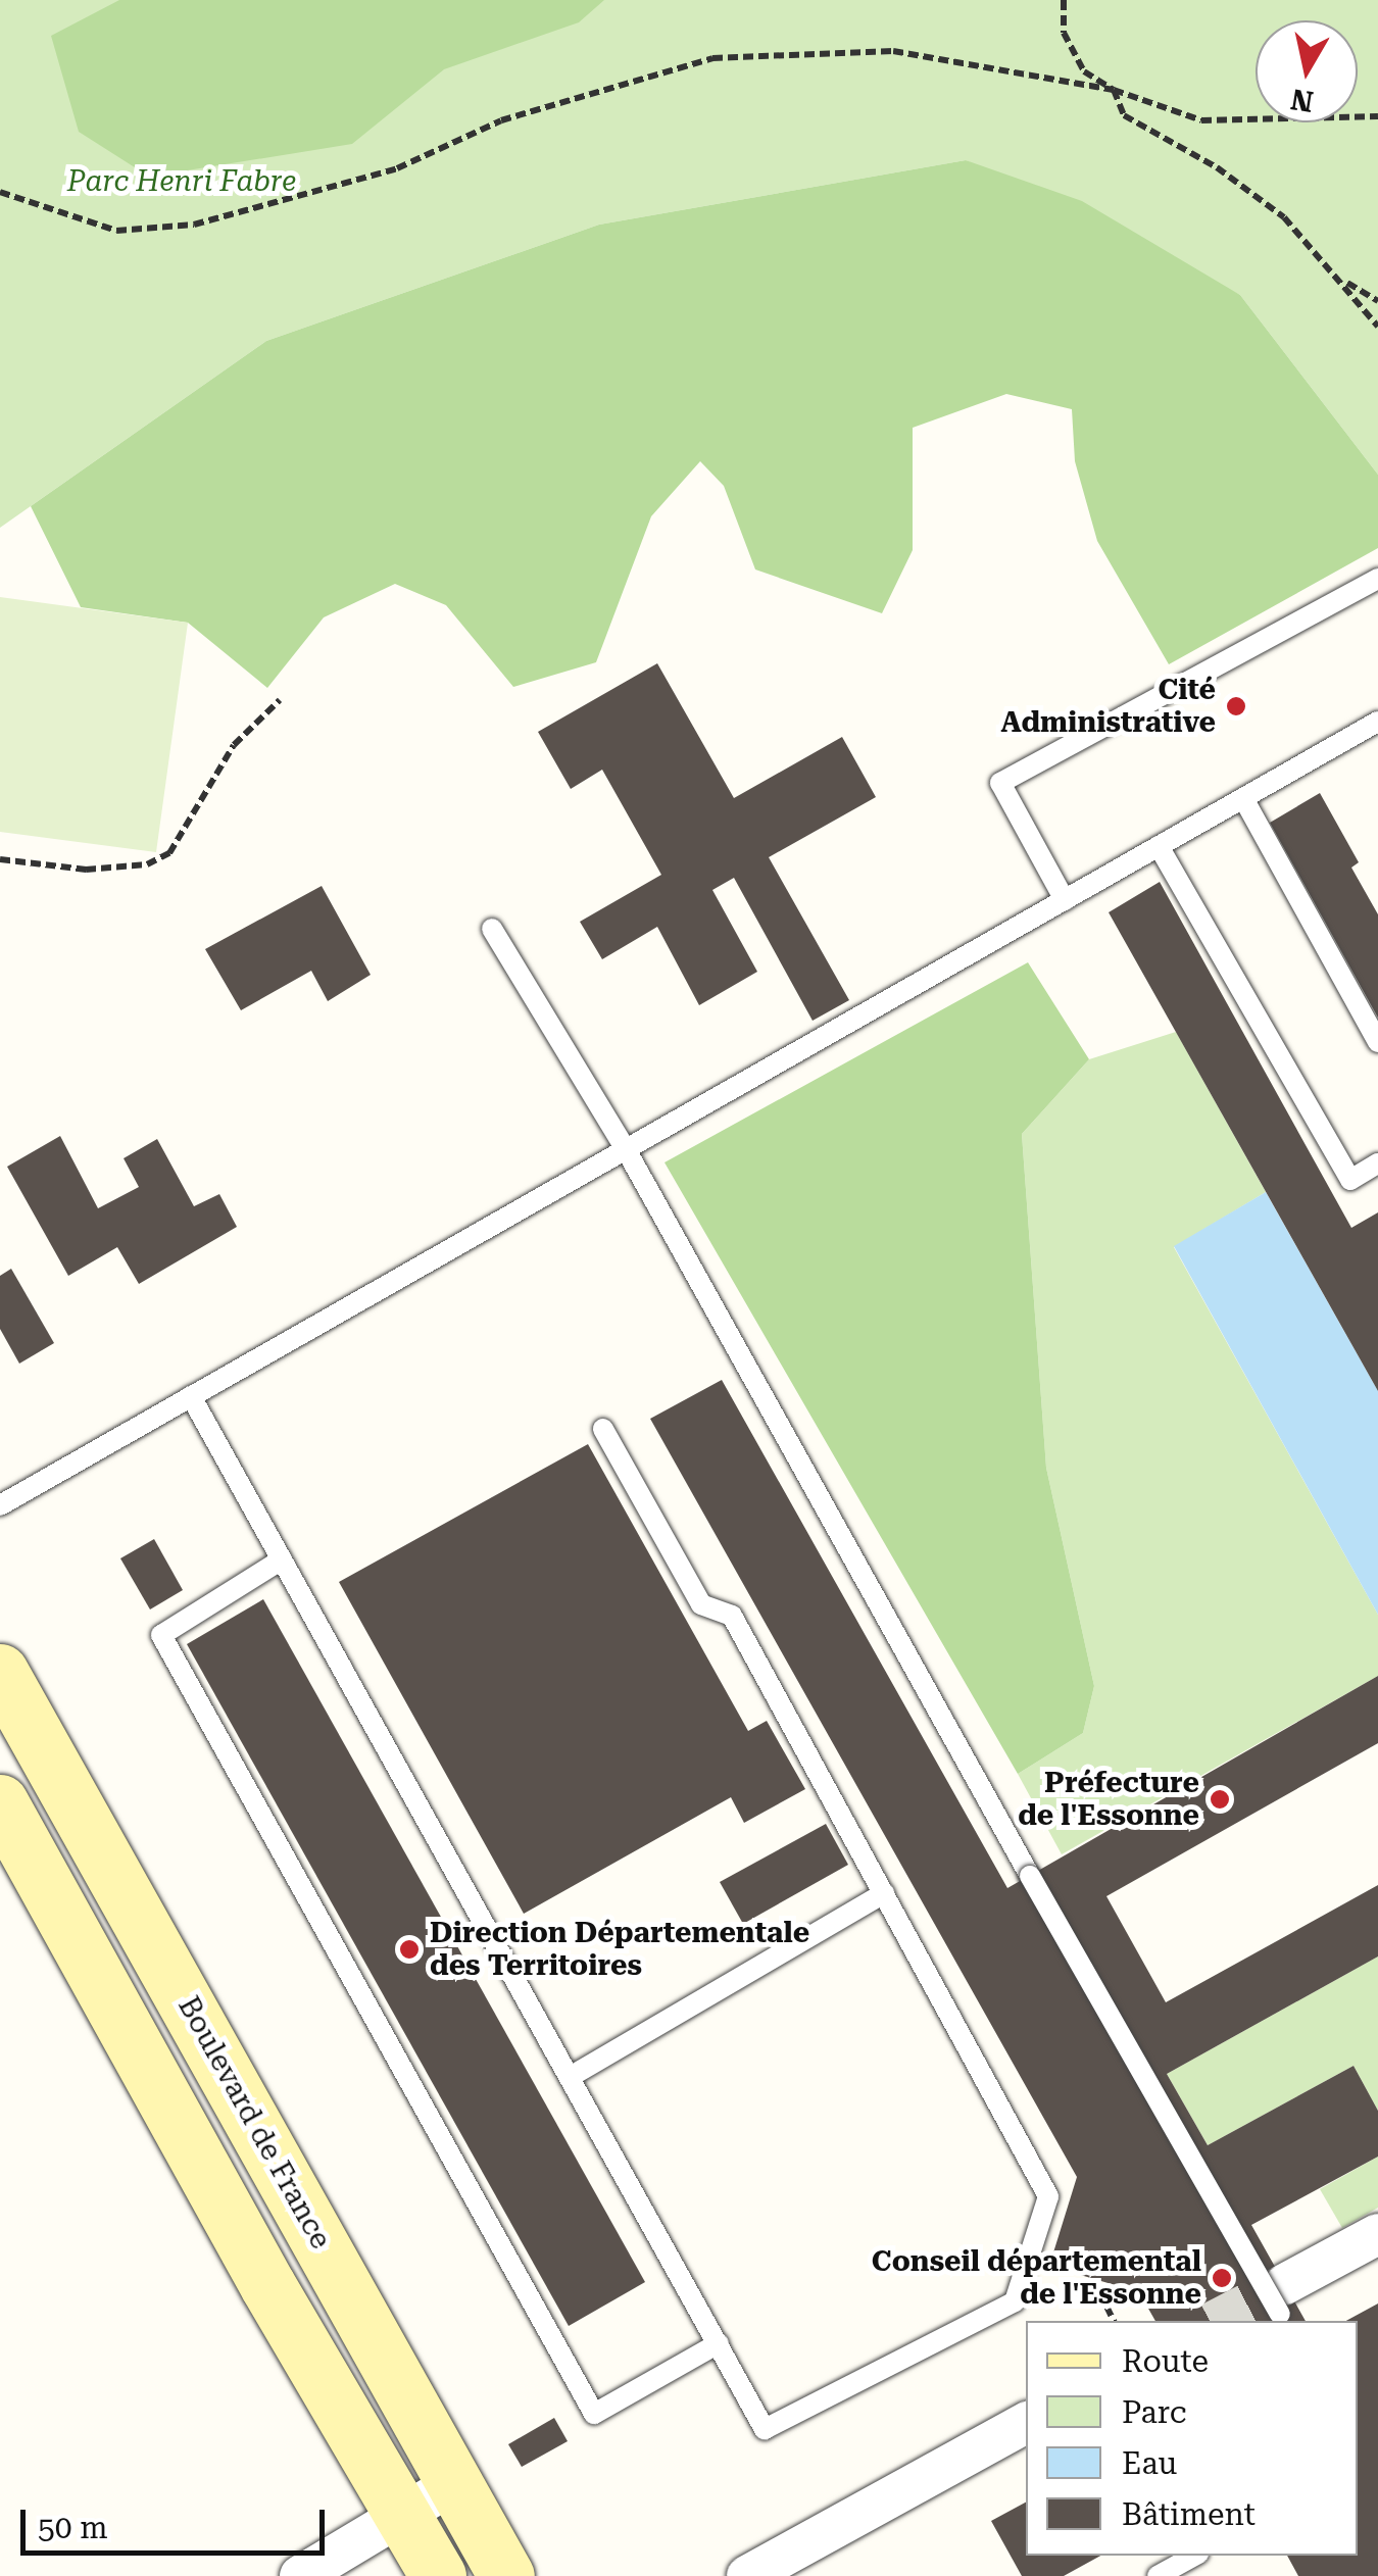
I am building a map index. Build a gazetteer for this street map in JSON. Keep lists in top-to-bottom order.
{
  "streets": {
    "main road": ["Boulevard de France"]
  },
  "parks": ["Parc Henri Fabre"],
  "places": [
    "Cité Administrative",
    "Préfecture de l'Essonne",
    "Direction Départementale des Territoires",
    "Conseil départemental de l'Essonne"
  ],
  "legend": [
    "Route",
    "Parc",
    "Eau",
    "Bâtiment"
  ],
  "scale_bar": "50 m",
  "north": "bottom"
}
